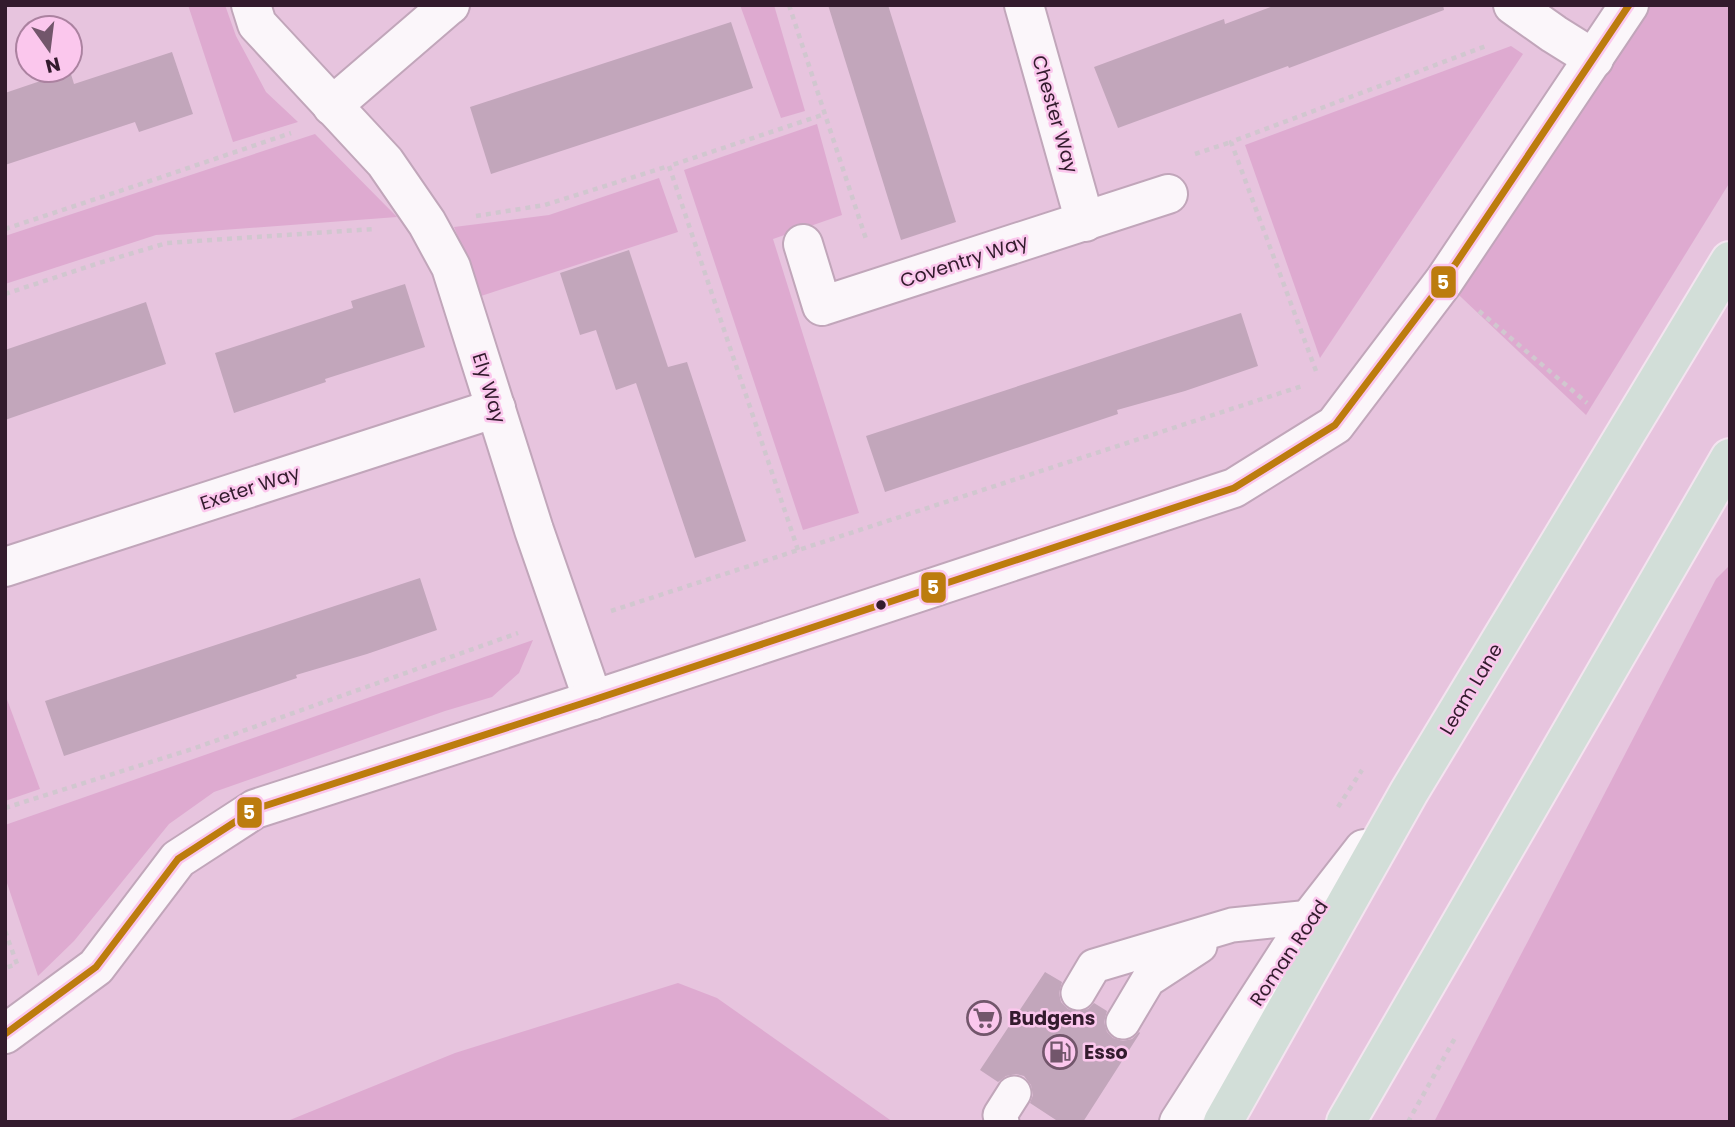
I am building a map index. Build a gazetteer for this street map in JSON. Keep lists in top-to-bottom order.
{
  "streets": {
    "highway": ["Leam Lane"],
    "street": [
      "Chester Way",
      "Coventry Way",
      "Ely Way",
      "Exeter Way",
      "Roman Road"
    ]
  },
  "crossings": [
    ["Chester Way", "Coventry Way"],
    ["Ely Way", "Exeter Way"],
    ["Leam Lane", "Roman Road"]
  ],
  "places": {
    "supermarket": ["Budgens"],
    "fuel station": ["Esso"]
  },
  "lines": ["transit line 5"],
  "north": "bottom"
}
